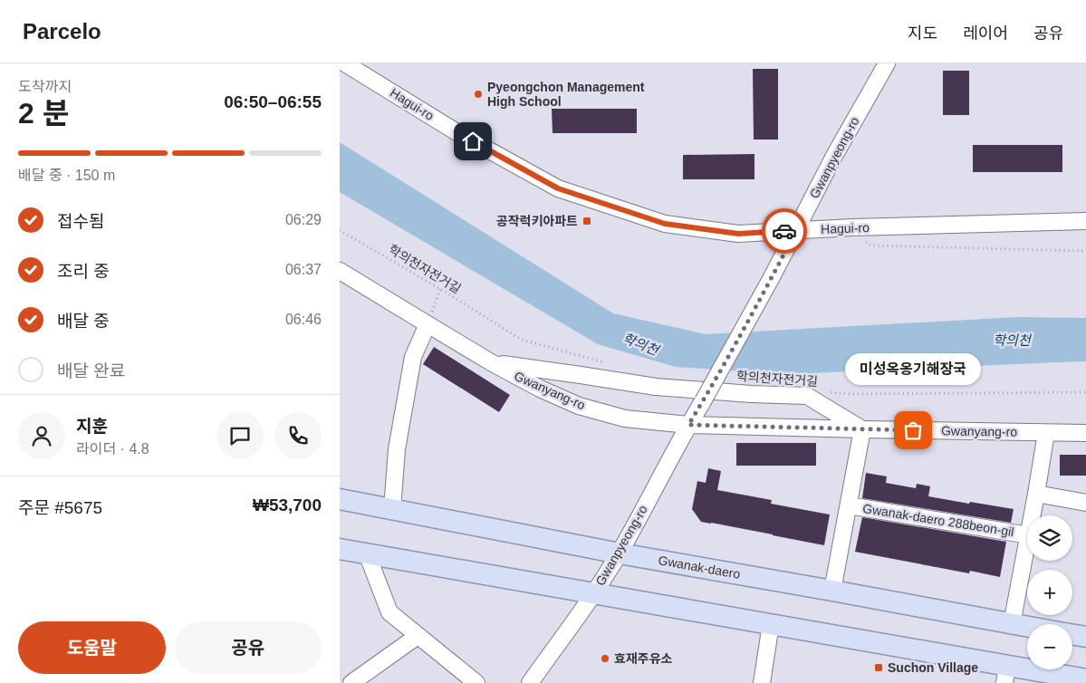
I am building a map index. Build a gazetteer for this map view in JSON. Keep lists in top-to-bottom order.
{
  "streets": {
    "main road": ["Gwanak-daero"],
    "street": [
      "Hagui-ro",
      "Gwanpyeong-ro",
      "Gwanyang-ro",
      "Gwanak-daero 288beon-gil"
    ],
    "path": ["학의천자전거길"]
  },
  "crossings": [
    ["Hagui-ro", "Gwanpyeong-ro"],
    ["Gwanpyeong-ro", "Gwanyang-ro"],
    ["Gwanpyeong-ro", "Gwanak-daero"],
    ["Gwanyang-ro", "Gwanak-daero 288beon-gil"],
    ["Gwanak-daero 288beon-gil", "Gwanak-daero"]
  ],
  "water": ["학의천"],
  "places": {
    "other": ["Pyeongchon Management High School", "미성옥옹기해장국", "효재주유소"],
    "transit": ["공작럭키아파트", "Suchon Village"]
  },
  "page": {
    "header": "Parcelo",
    "nav": ["지도", "레이어", "공유"],
    "heading": ["2 분", "도착까지", "06:50–06:55"],
    "panel": [
      "지훈",
      "라이더 · 4.8",
      "주문 #5675",
      "₩53,700"
    ],
    "bar": "배달 중 · 150 m",
    "list": [
      ["접수됨", "06:29"],
      ["조리 중", "06:37"],
      ["배달 중", "06:46"],
      "배달 완료"
    ],
    "bubble": "미성옥옹기해장국",
    "map_buttons": ["+", "−"],
    "buttons": ["도움말", "공유"]
  }
}
